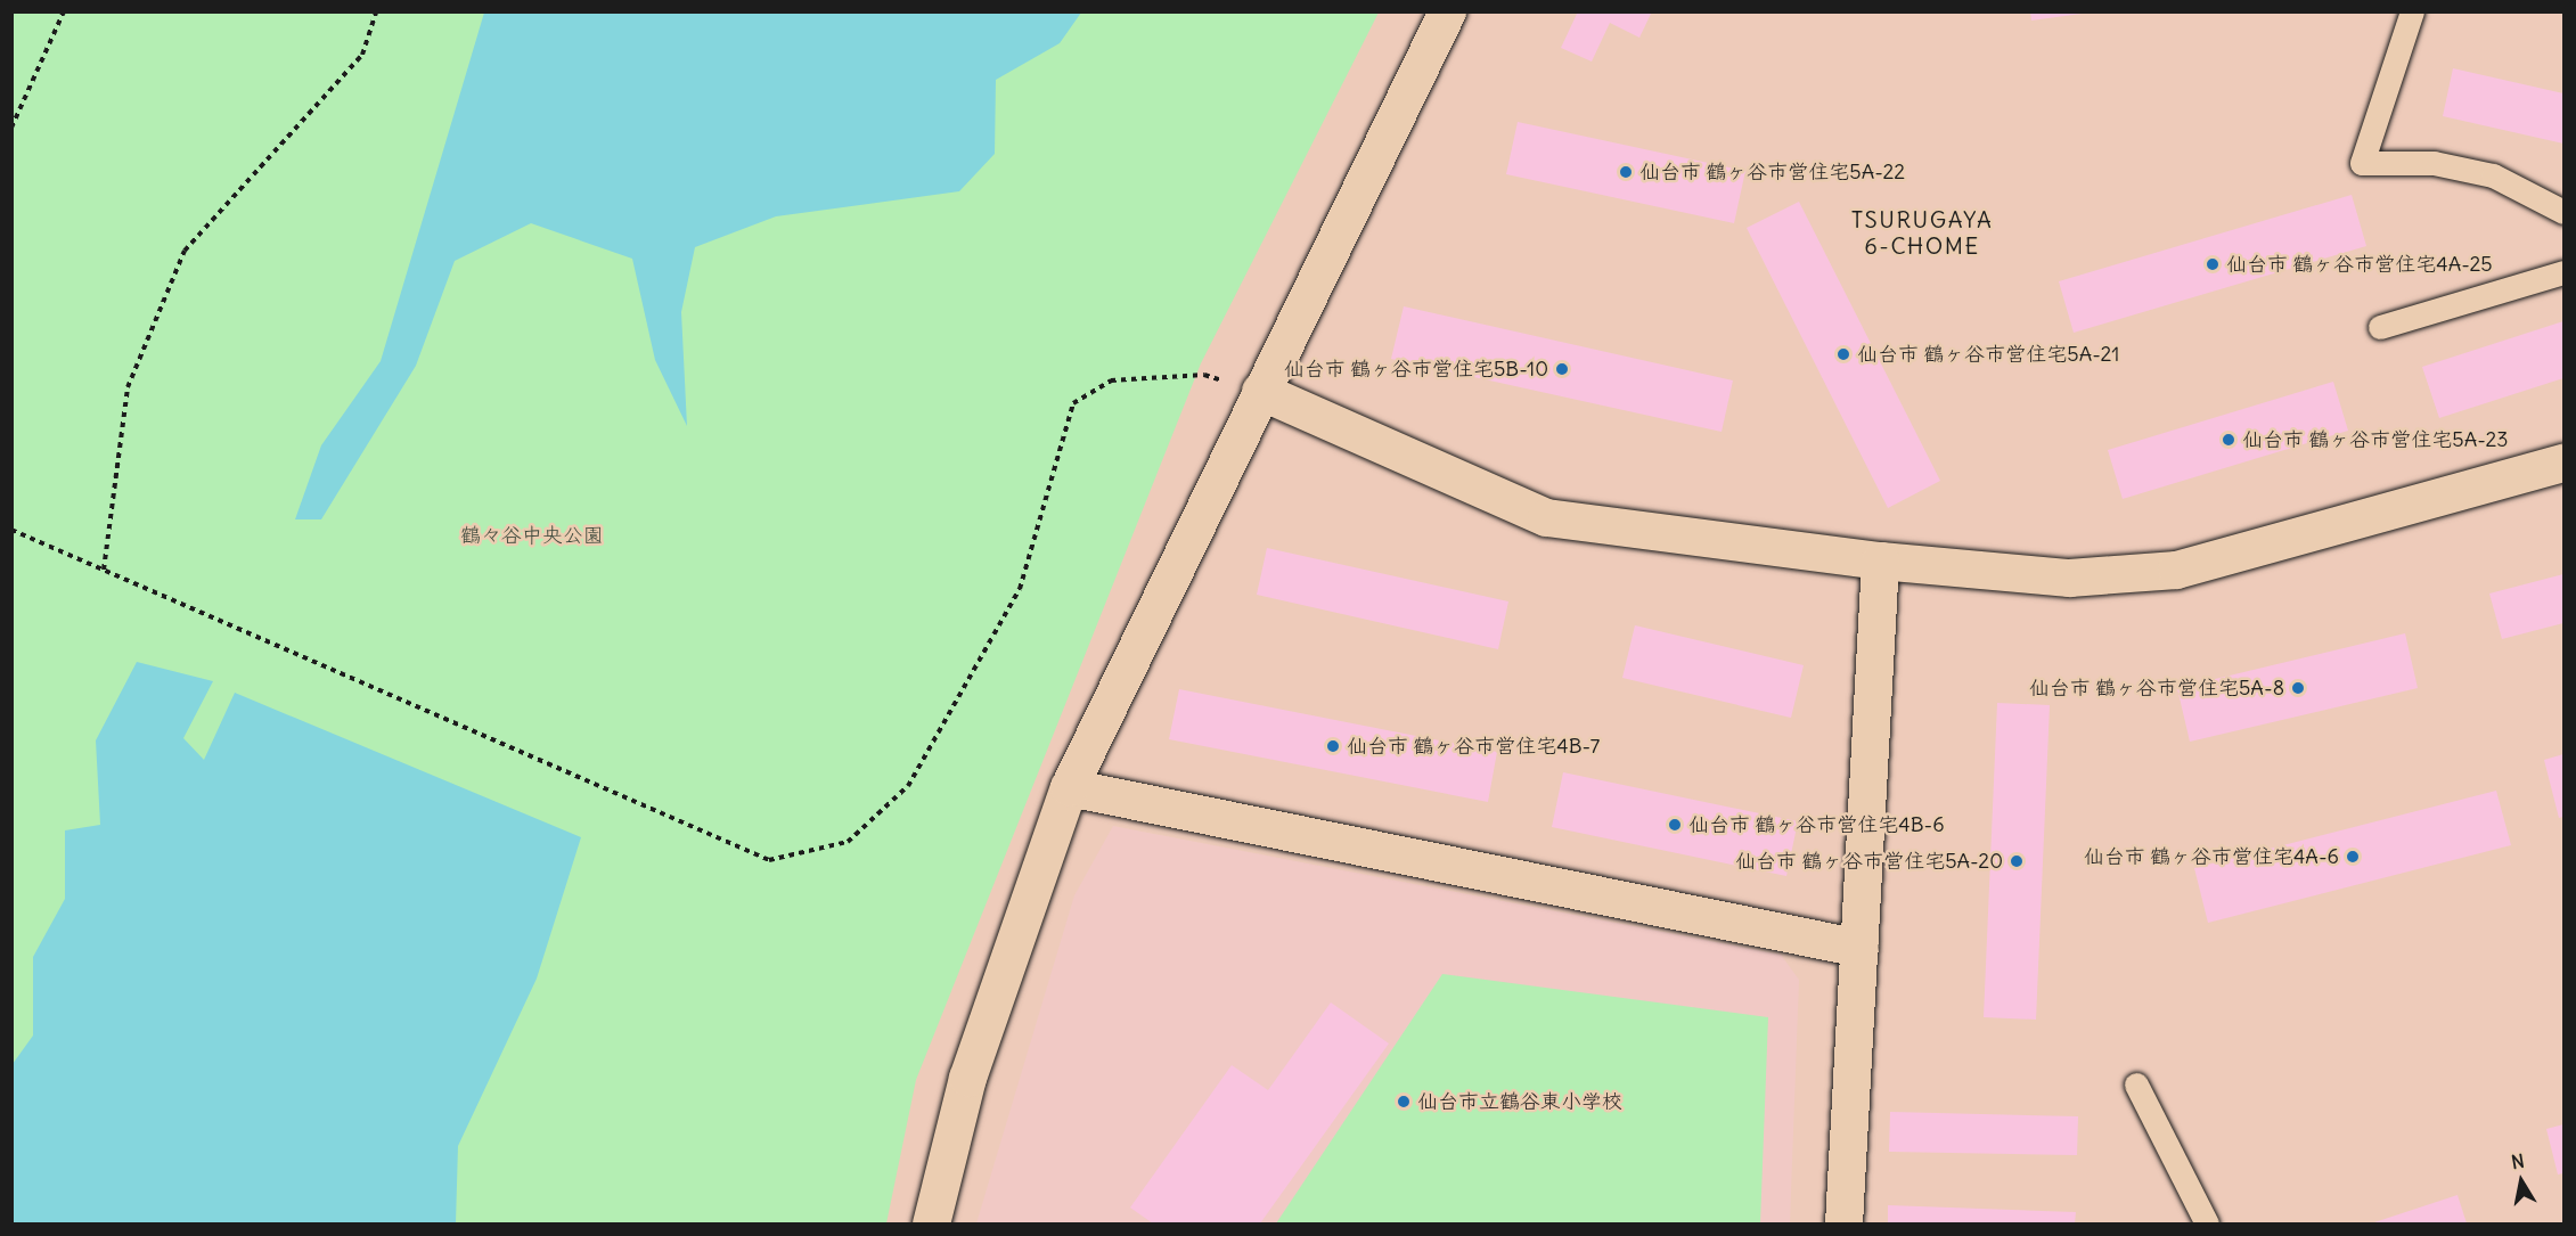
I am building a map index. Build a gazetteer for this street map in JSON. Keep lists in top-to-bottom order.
{
  "districts": ["TSURUGAYA 6-CHOME"],
  "parks": ["鶴々谷中央公園"],
  "places": [
    "仙台市 鶴ヶ谷市営住宅5A-22",
    "仙台市 鶴ヶ谷市営住宅4A-25",
    "仙台市 鶴ヶ谷市営住宅5A-21",
    "仙台市 鶴ヶ谷市営住宅5B-10",
    "仙台市 鶴ヶ谷市営住宅5A-23",
    "仙台市 鶴ヶ谷市営住宅5A-8",
    "仙台市 鶴ヶ谷市営住宅4B-7",
    "仙台市 鶴ヶ谷市営住宅4B-6",
    "仙台市 鶴ヶ谷市営住宅4A-6",
    "仙台市 鶴ヶ谷市営住宅5A-20",
    "仙台市立鶴谷東小学校"
  ],
  "north": "top"
}
